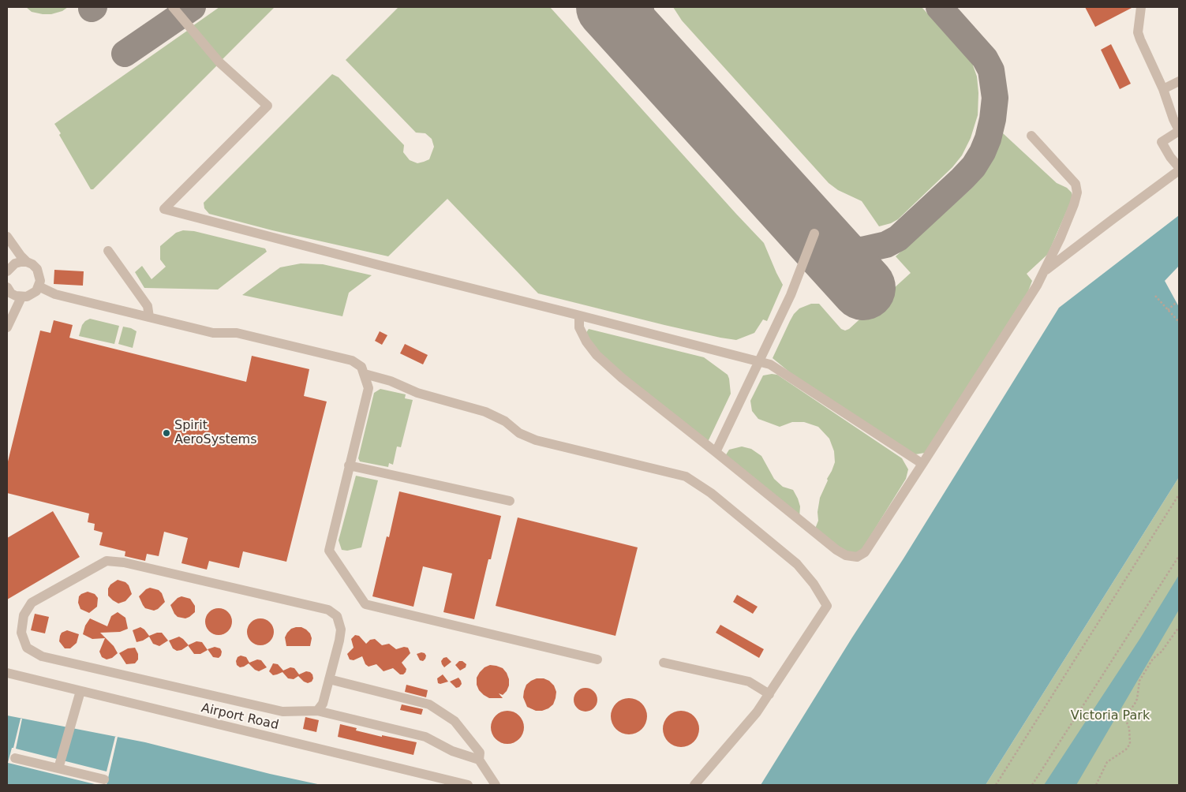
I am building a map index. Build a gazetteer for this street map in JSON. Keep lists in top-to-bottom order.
{
  "streets": {
    "street": ["Airport Road"]
  },
  "parks": ["Victoria Park"],
  "places": ["Spirit AeroSystems"]
}
